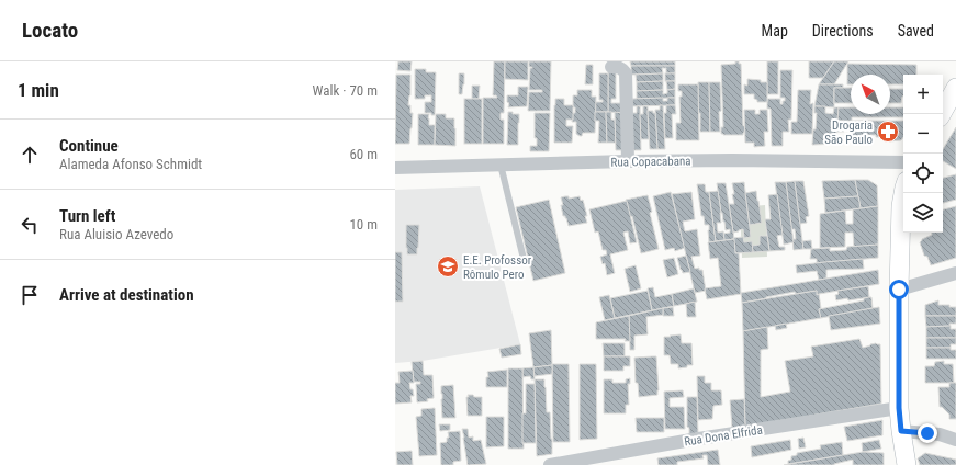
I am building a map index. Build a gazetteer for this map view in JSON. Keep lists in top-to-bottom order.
{
  "streets": {
    "street": ["Rua Copacabana", "Rua Dona Elfrida"]
  },
  "places": {
    "pharmacy": ["Drogaria São Paulo"],
    "school or university": ["E.E. Profossor Rômulo Pero"]
  },
  "north": "top left",
  "page": {
    "header": "Locato",
    "nav": ["Map", "Directions", "Saved"],
    "heading": ["1 min", "Walk · 70 m"],
    "map_buttons": ["+", "−"],
    "list": [
      ["Continue", "Alameda Afonso Schmidt", "60 m"],
      ["Turn left", "Rua Aluisio Azevedo", "10 m"],
      "Arrive at destination"
    ]
  }
}
